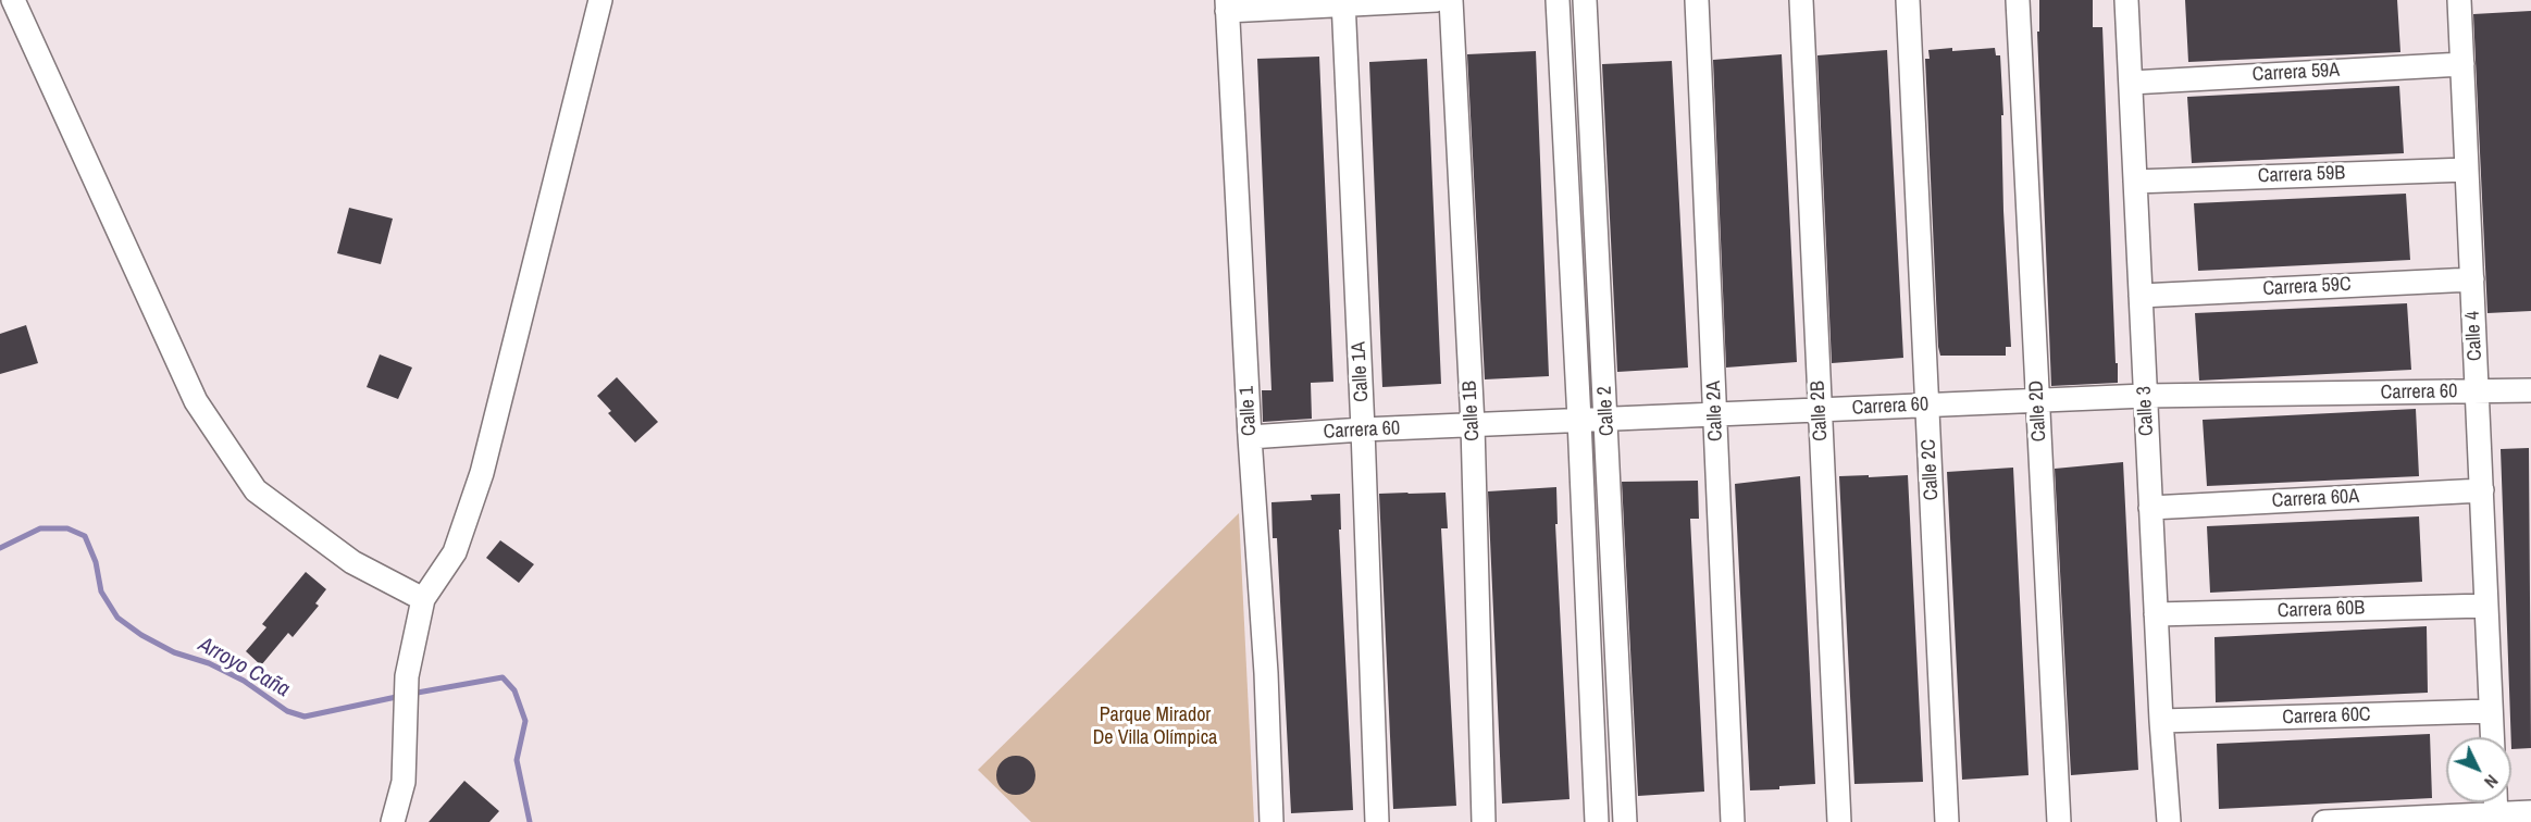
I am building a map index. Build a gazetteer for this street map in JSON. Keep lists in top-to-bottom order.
{
  "streets": {
    "street": [
      "Carrera 59A",
      "Carrera 59B",
      "Carrera 59C",
      "Calle 4",
      "Calle 1A",
      "Carrera 60",
      "Calle 1",
      "Calle 1B",
      "Calle 2",
      "Calle 2A",
      "Calle 2B",
      "Calle 2D",
      "Calle 3",
      "Calle 2C",
      "Carrera 60A",
      "Carrera 60B",
      "Carrera 60C"
    ]
  },
  "crossings": [
    ["Carrera 59A", "Calle 4"],
    ["Carrera 59A", "Calle 3"],
    ["Carrera 59B", "Calle 4"],
    ["Carrera 59B", "Calle 3"],
    ["Carrera 59C", "Calle 4"],
    ["Carrera 59C", "Calle 3"],
    ["Calle 4", "Carrera 60"],
    ["Calle 4", "Carrera 60A"],
    ["Calle 4", "Carrera 60B"],
    ["Calle 4", "Carrera 60C"],
    ["Calle 1A", "Carrera 60"],
    ["Carrera 60", "Calle 1"],
    ["Carrera 60", "Calle 1B"],
    ["Carrera 60", "Calle 2"],
    ["Carrera 60", "Calle 2A"],
    ["Carrera 60", "Calle 2B"],
    ["Carrera 60", "Calle 2D"],
    ["Carrera 60", "Calle 3"],
    ["Carrera 60", "Calle 2C"],
    ["Calle 3", "Carrera 60A"],
    ["Calle 3", "Carrera 60B"],
    ["Calle 3", "Carrera 60C"]
  ],
  "water": ["Arroyo Caña"],
  "parks": ["Parque Mirador De Villa Olímpica"],
  "north": "bottom right"
}
